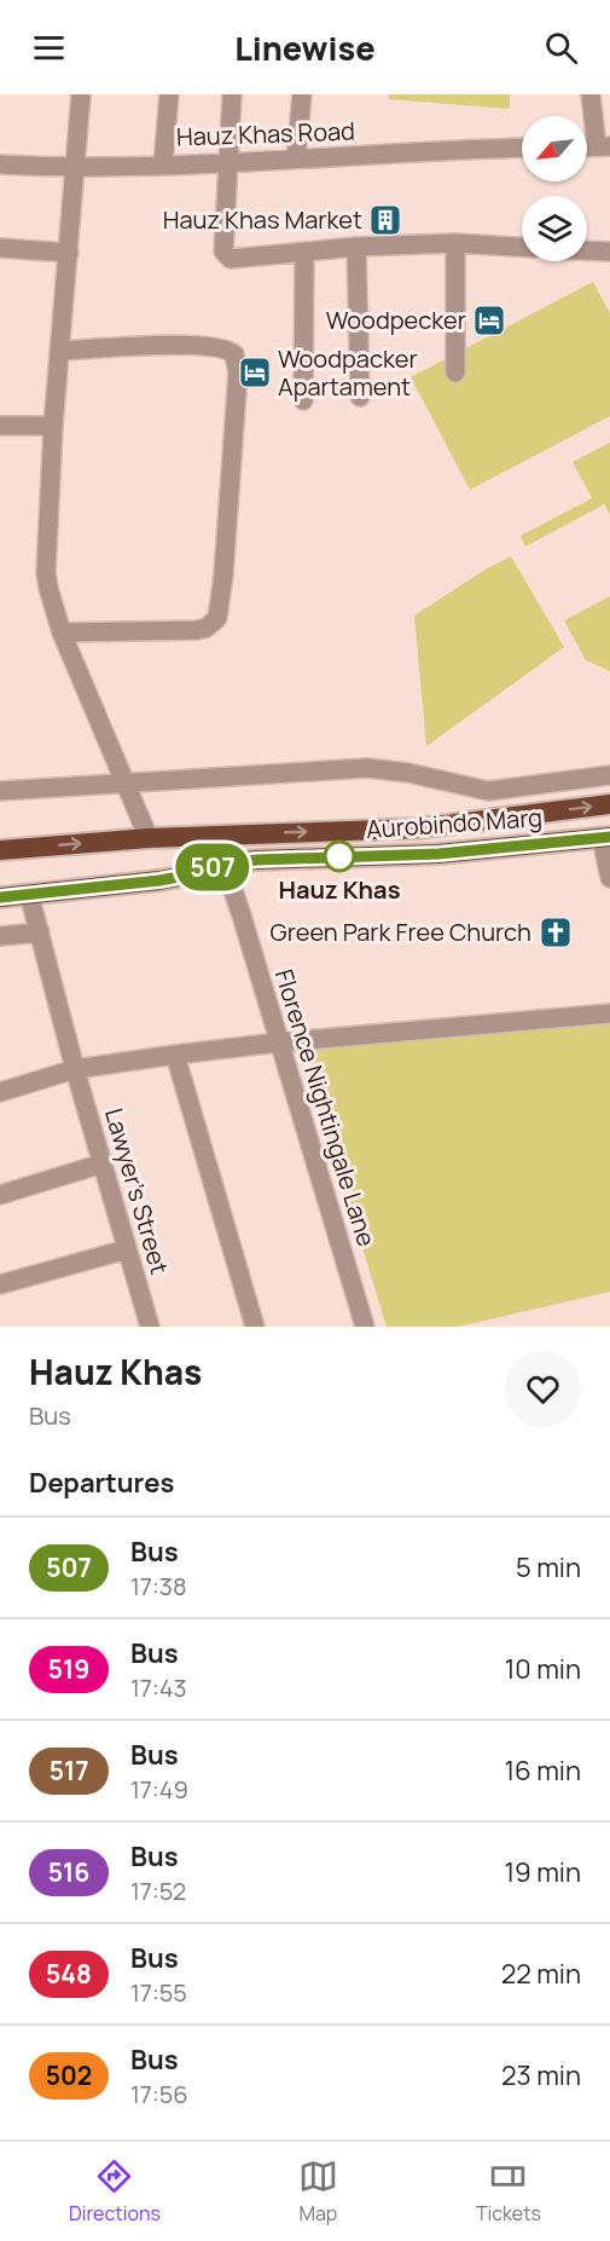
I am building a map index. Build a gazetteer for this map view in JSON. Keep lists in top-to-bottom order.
{
  "streets": {
    "highway": ["Aurobindo Marg"],
    "street": ["Hauz Khas Road", "Florence Nightingale Lane", "Lawyer's Street"]
  },
  "crossings": [
    ["Aurobindo Marg", "Florence Nightingale Lane"],
    ["Aurobindo Marg", "Lawyer's Street"]
  ],
  "places": {
    "building": ["Hauz Khas Market"],
    "hotel": ["Woodpecker", "Woodpacker Apartament"],
    "other": ["Hauz Khas"],
    "church": ["Green Park Free Church"]
  },
  "lines": ["bus line 507"],
  "north": "bottom left",
  "page": {
    "header": "Linewise",
    "on_map": "507",
    "heading": [
      ["Hauz Khas", "Bus"],
      "Departures"
    ],
    "list": [
      {
        "mark": "507",
        "name": "Bus",
        "note": "17:38",
        "value": "5 min"
      },
      {
        "mark": "519",
        "name": "Bus",
        "note": "17:43",
        "value": "10 min"
      },
      {
        "mark": "517",
        "name": "Bus",
        "note": "17:49",
        "value": "16 min"
      },
      {
        "mark": "516",
        "name": "Bus",
        "note": "17:52",
        "value": "19 min"
      },
      {
        "mark": "548",
        "name": "Bus",
        "note": "17:55",
        "value": "22 min"
      },
      {
        "mark": "502",
        "name": "Bus",
        "note": "17:56",
        "value": "23 min"
      }
    ],
    "tabs": ["Directions", "Map", "Tickets"]
  }
}
